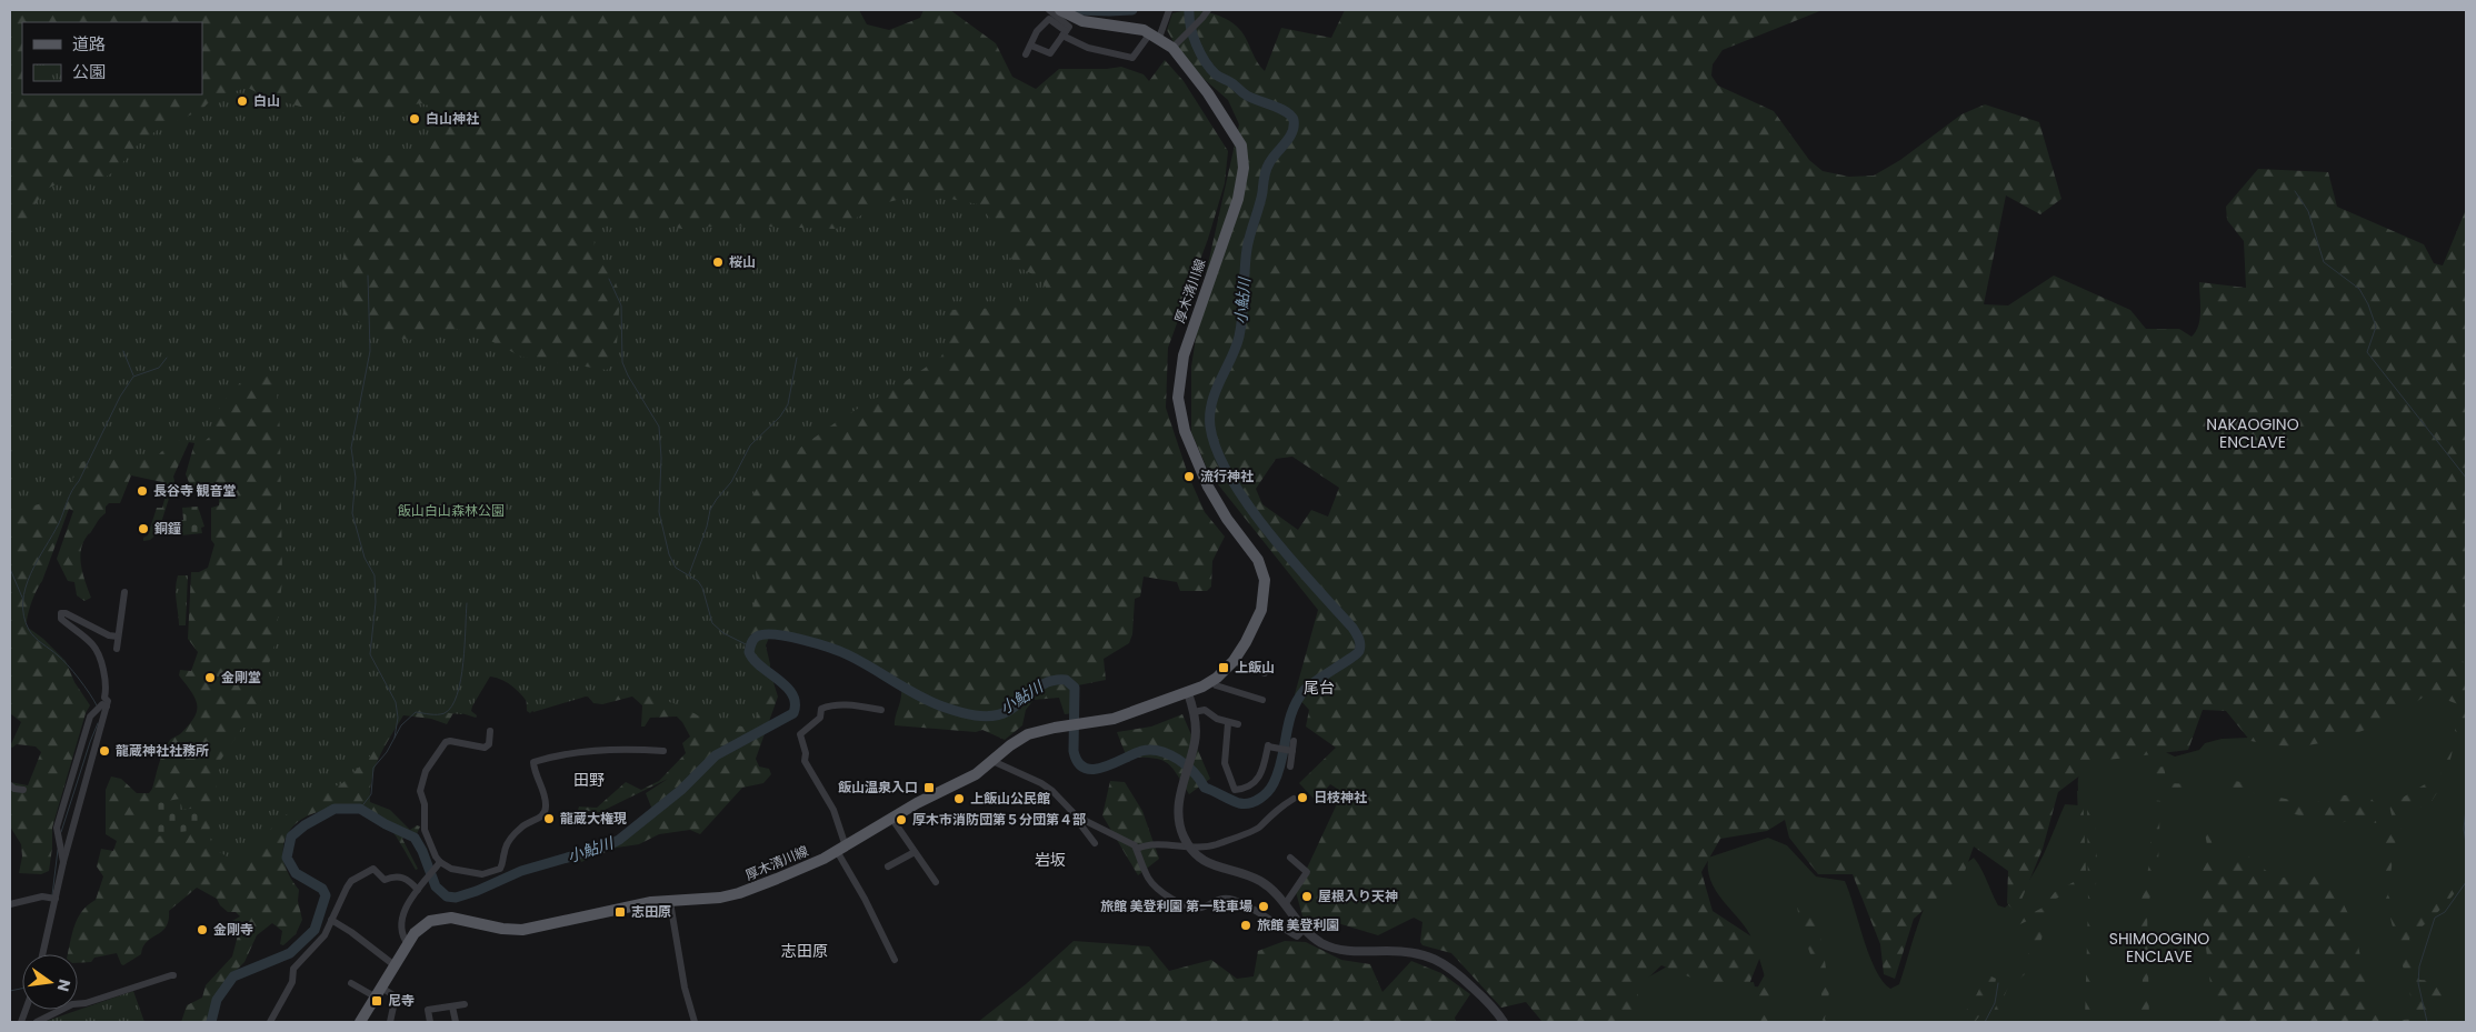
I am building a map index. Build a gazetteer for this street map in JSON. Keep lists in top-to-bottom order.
{
  "streets": {
    "main road": ["厚木清川線"]
  },
  "districts": [
    "NAKAOGINO ENCLAVE",
    "尾台",
    "田野",
    "岩坂",
    "SHIMOOGINO ENCLAVE",
    "志田原"
  ],
  "water": ["小鮎川"],
  "parks": ["飯山白山森林公園"],
  "places": {
    "other": [
      "白山",
      "白山神社",
      "桜山",
      "流行神社",
      "長谷寺 観音堂",
      "銅鐘",
      "金剛堂",
      "龍蔵神社社務所",
      "日枝神社",
      "上飯山公民館",
      "龍蔵大権現",
      "厚木市消防団第５分団第４部",
      "屋根入り天神",
      "旅館 美登利園 第一駐車場",
      "旅館 美登利園",
      "金剛寺"
    ],
    "transit": [
      "上飯山",
      "飯山温泉入口",
      "志田原",
      "尼寺"
    ]
  },
  "legend": ["道路", "公園"],
  "north": "right"
}
